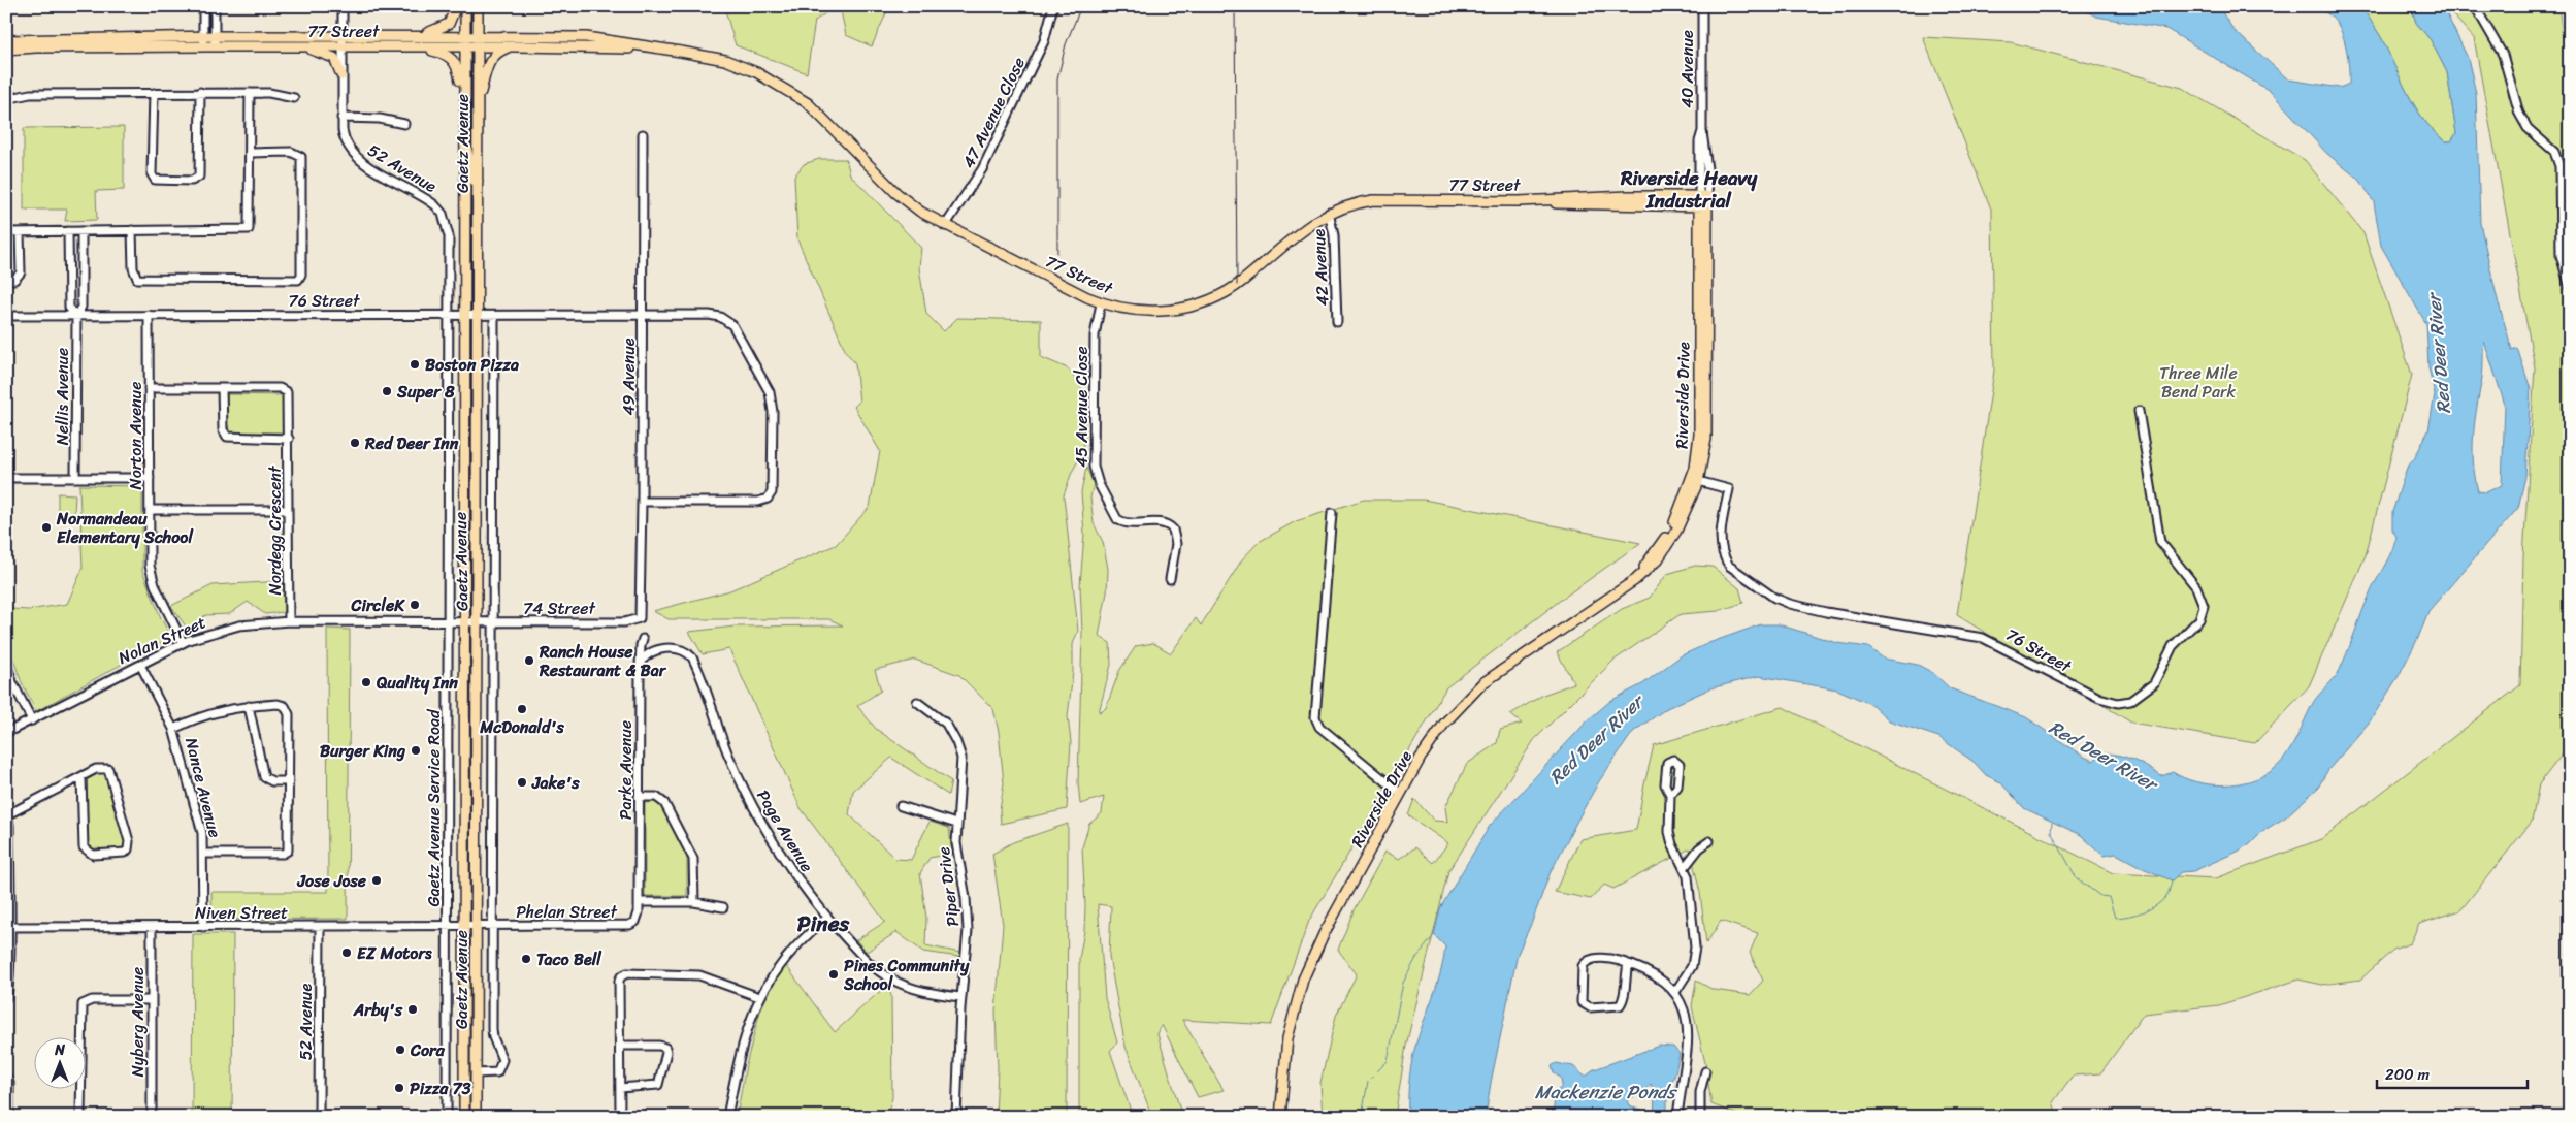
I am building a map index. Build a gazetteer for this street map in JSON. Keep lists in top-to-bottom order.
{
  "streets": {
    "main road": [
      "77 Street",
      "40 Avenue",
      "Gaetz Avenue",
      "Riverside Drive"
    ],
    "street": [
      "47 Avenue Close",
      "52 Avenue",
      "42 Avenue",
      "76 Street",
      "49 Avenue",
      "Nellis Avenue",
      "45 Avenue Close",
      "Norton Avenue",
      "Nordegg Crescent",
      "74 Street",
      "Nolan Street",
      "Parke Avenue",
      "Nance Avenue",
      "Gaetz Avenue Service Road",
      "Page Avenue",
      "Piper Drive",
      "Phelan Street",
      "Niven Street",
      "Nyberg Avenue"
    ]
  },
  "crossings": [
    ["77 Street", "40 Avenue"],
    ["77 Street", "47 Avenue Close"],
    ["77 Street", "Gaetz Avenue"],
    ["77 Street", "52 Avenue"],
    ["77 Street", "42 Avenue"],
    ["77 Street", "Riverside Drive"],
    ["77 Street", "45 Avenue Close"],
    ["40 Avenue", "Riverside Drive"],
    ["Gaetz Avenue", "76 Street"],
    ["Gaetz Avenue", "74 Street"],
    ["Gaetz Avenue", "Nolan Street"],
    ["Gaetz Avenue", "Phelan Street"],
    ["Gaetz Avenue", "Niven Street"],
    ["52 Avenue", "76 Street"],
    ["52 Avenue", "Gaetz Avenue Service Road"],
    ["52 Avenue", "Niven Street"],
    ["76 Street", "49 Avenue"],
    ["76 Street", "Riverside Drive"],
    ["76 Street", "Nellis Avenue"],
    ["76 Street", "Norton Avenue"],
    ["76 Street", "Gaetz Avenue Service Road"],
    ["49 Avenue", "74 Street"],
    ["Norton Avenue", "Nordegg Crescent"],
    ["Norton Avenue", "Nolan Street"],
    ["Nordegg Crescent", "Nolan Street"],
    ["74 Street", "Nolan Street"],
    ["Nolan Street", "Nance Avenue"],
    ["Nolan Street", "Gaetz Avenue Service Road"],
    ["Parke Avenue", "Page Avenue"],
    ["Parke Avenue", "Phelan Street"],
    ["Nance Avenue", "Niven Street"],
    ["Gaetz Avenue Service Road", "Niven Street"],
    ["Page Avenue", "Piper Drive"],
    ["Phelan Street", "Niven Street"],
    ["Niven Street", "Nyberg Avenue"]
  ],
  "districts": ["Riverside Heavy Industrial", "Pines"],
  "water": ["Red Deer River", "Mackenzie Ponds"],
  "parks": ["Three Mile Bend Park"],
  "places": [
    "Boston Pizza",
    "Super 8",
    "Red Deer Inn",
    "Normandeau Elementary School",
    "CircleK",
    "Ranch House Restaurant & Bar",
    "Quality Inn",
    "McDonald's",
    "Burger King",
    "Jake's",
    "Jose Jose",
    "EZ Motors",
    "Taco Bell",
    "Pines Community School",
    "Arby's",
    "Cora",
    "Pizza 73"
  ],
  "scale_bar": "200 m",
  "north": "top"
}
